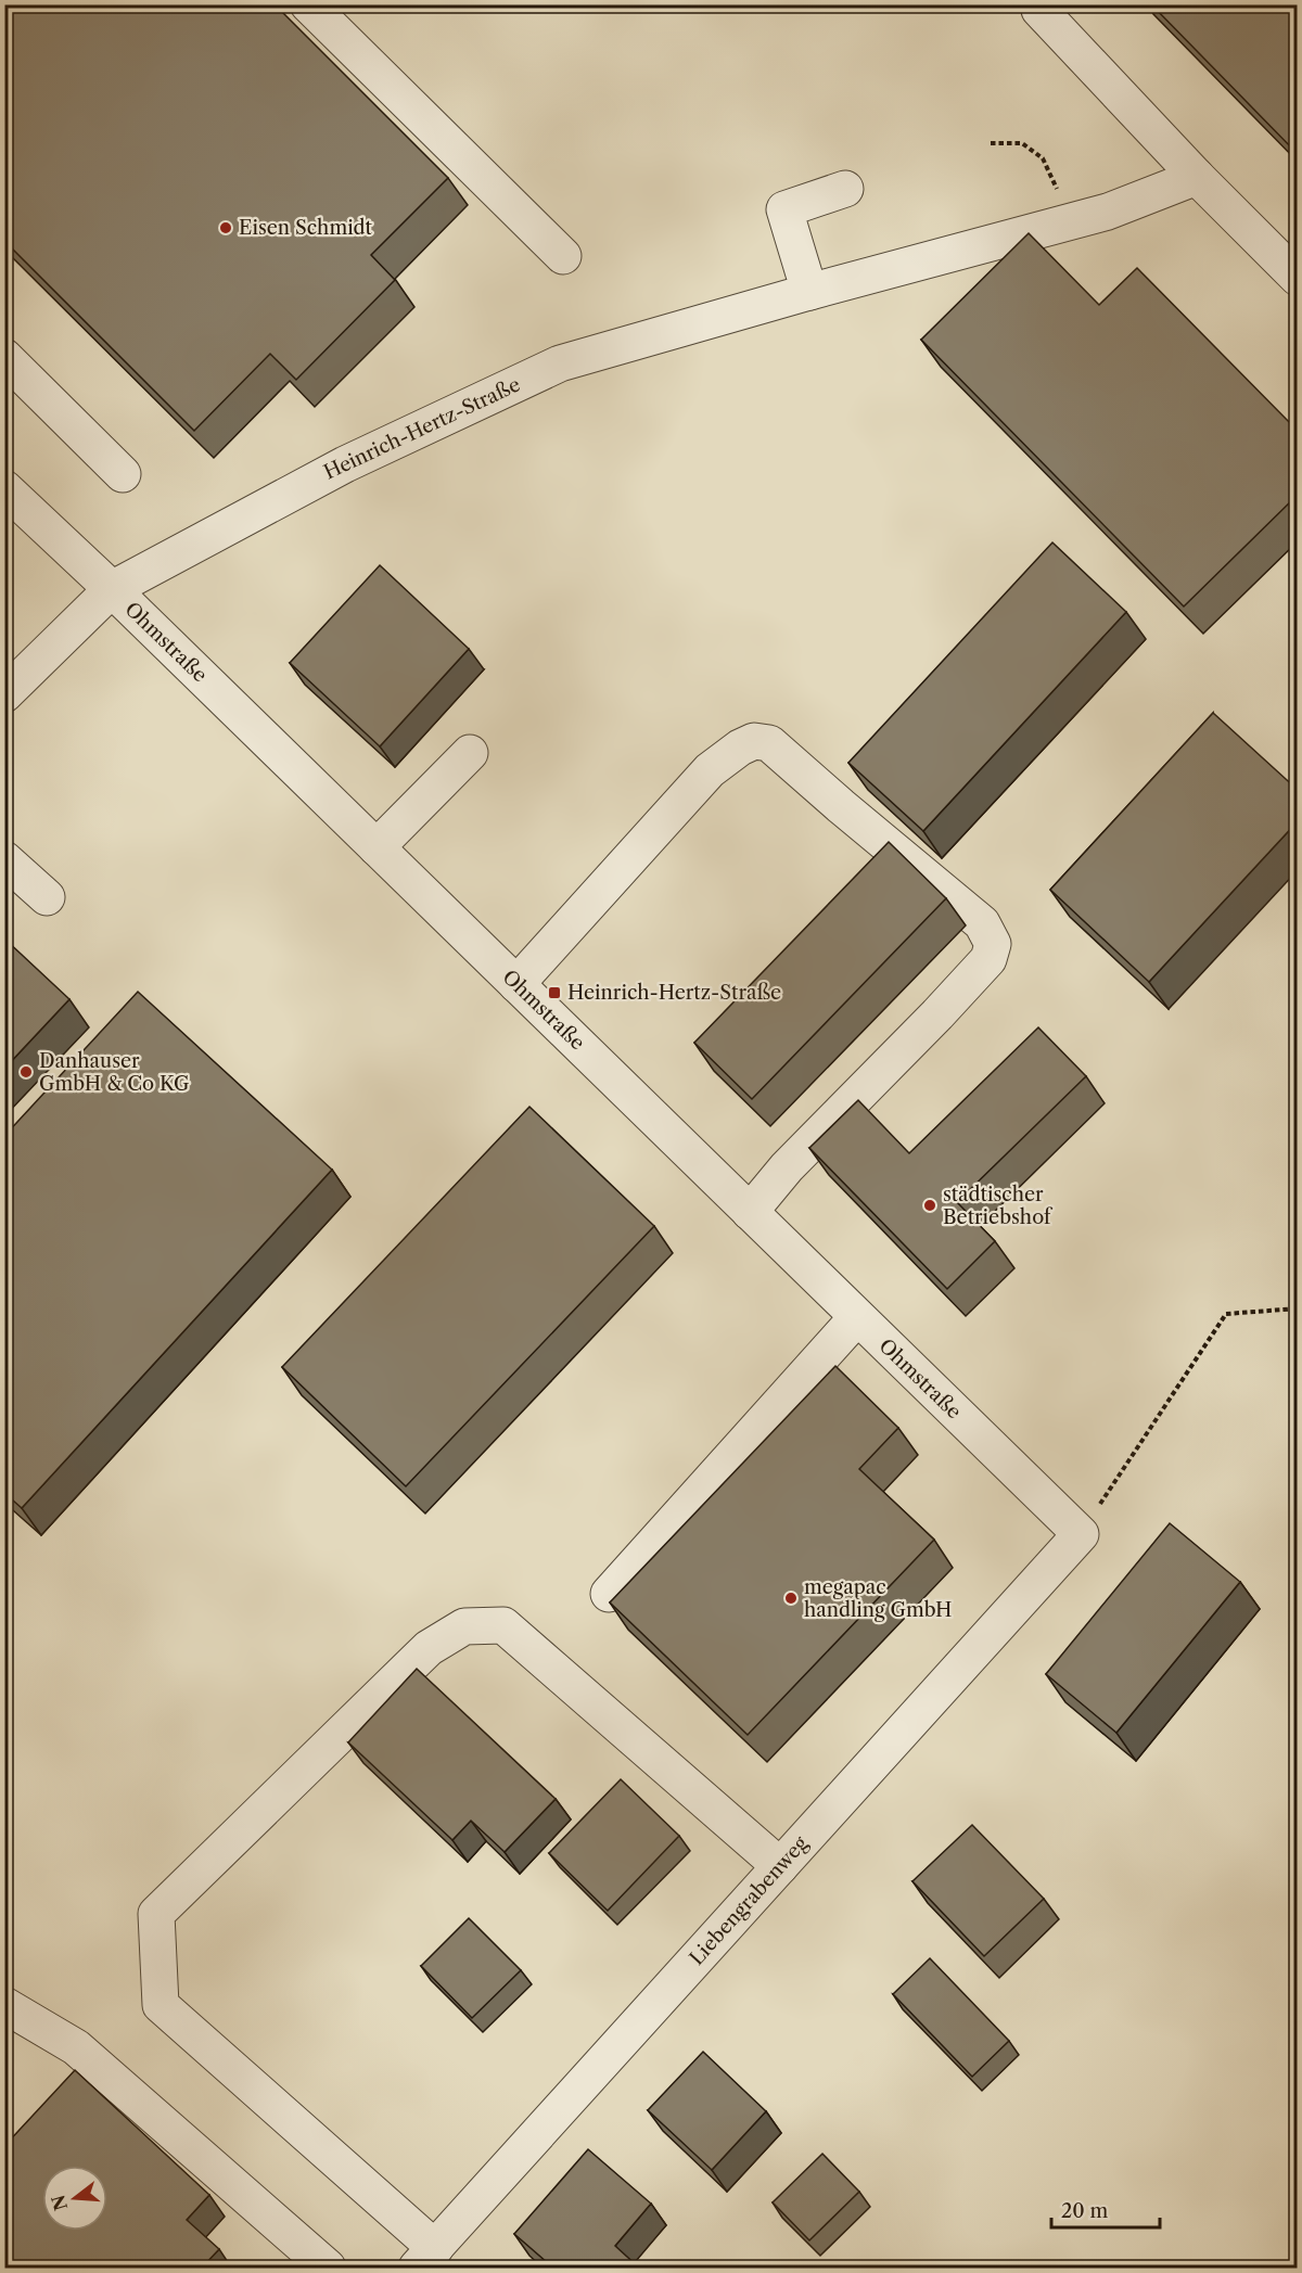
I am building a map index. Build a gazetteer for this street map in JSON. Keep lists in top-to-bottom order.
{
  "streets": {
    "street": ["Heinrich-Hertz-Straße", "Ohmstraße", "Liebengrabenweg"]
  },
  "crossings": [
    ["Heinrich-Hertz-Straße", "Ohmstraße"],
    ["Ohmstraße", "Liebengrabenweg"]
  ],
  "places": {
    "other": [
      "Eisen Schmidt",
      "Danhauser GmbH & Co KG",
      "städtischer Betriebshof",
      "megapac handling GmbH"
    ],
    "transit": ["Heinrich-Hertz-Straße"]
  },
  "scale_bar": "20 m",
  "north": "left"
}
